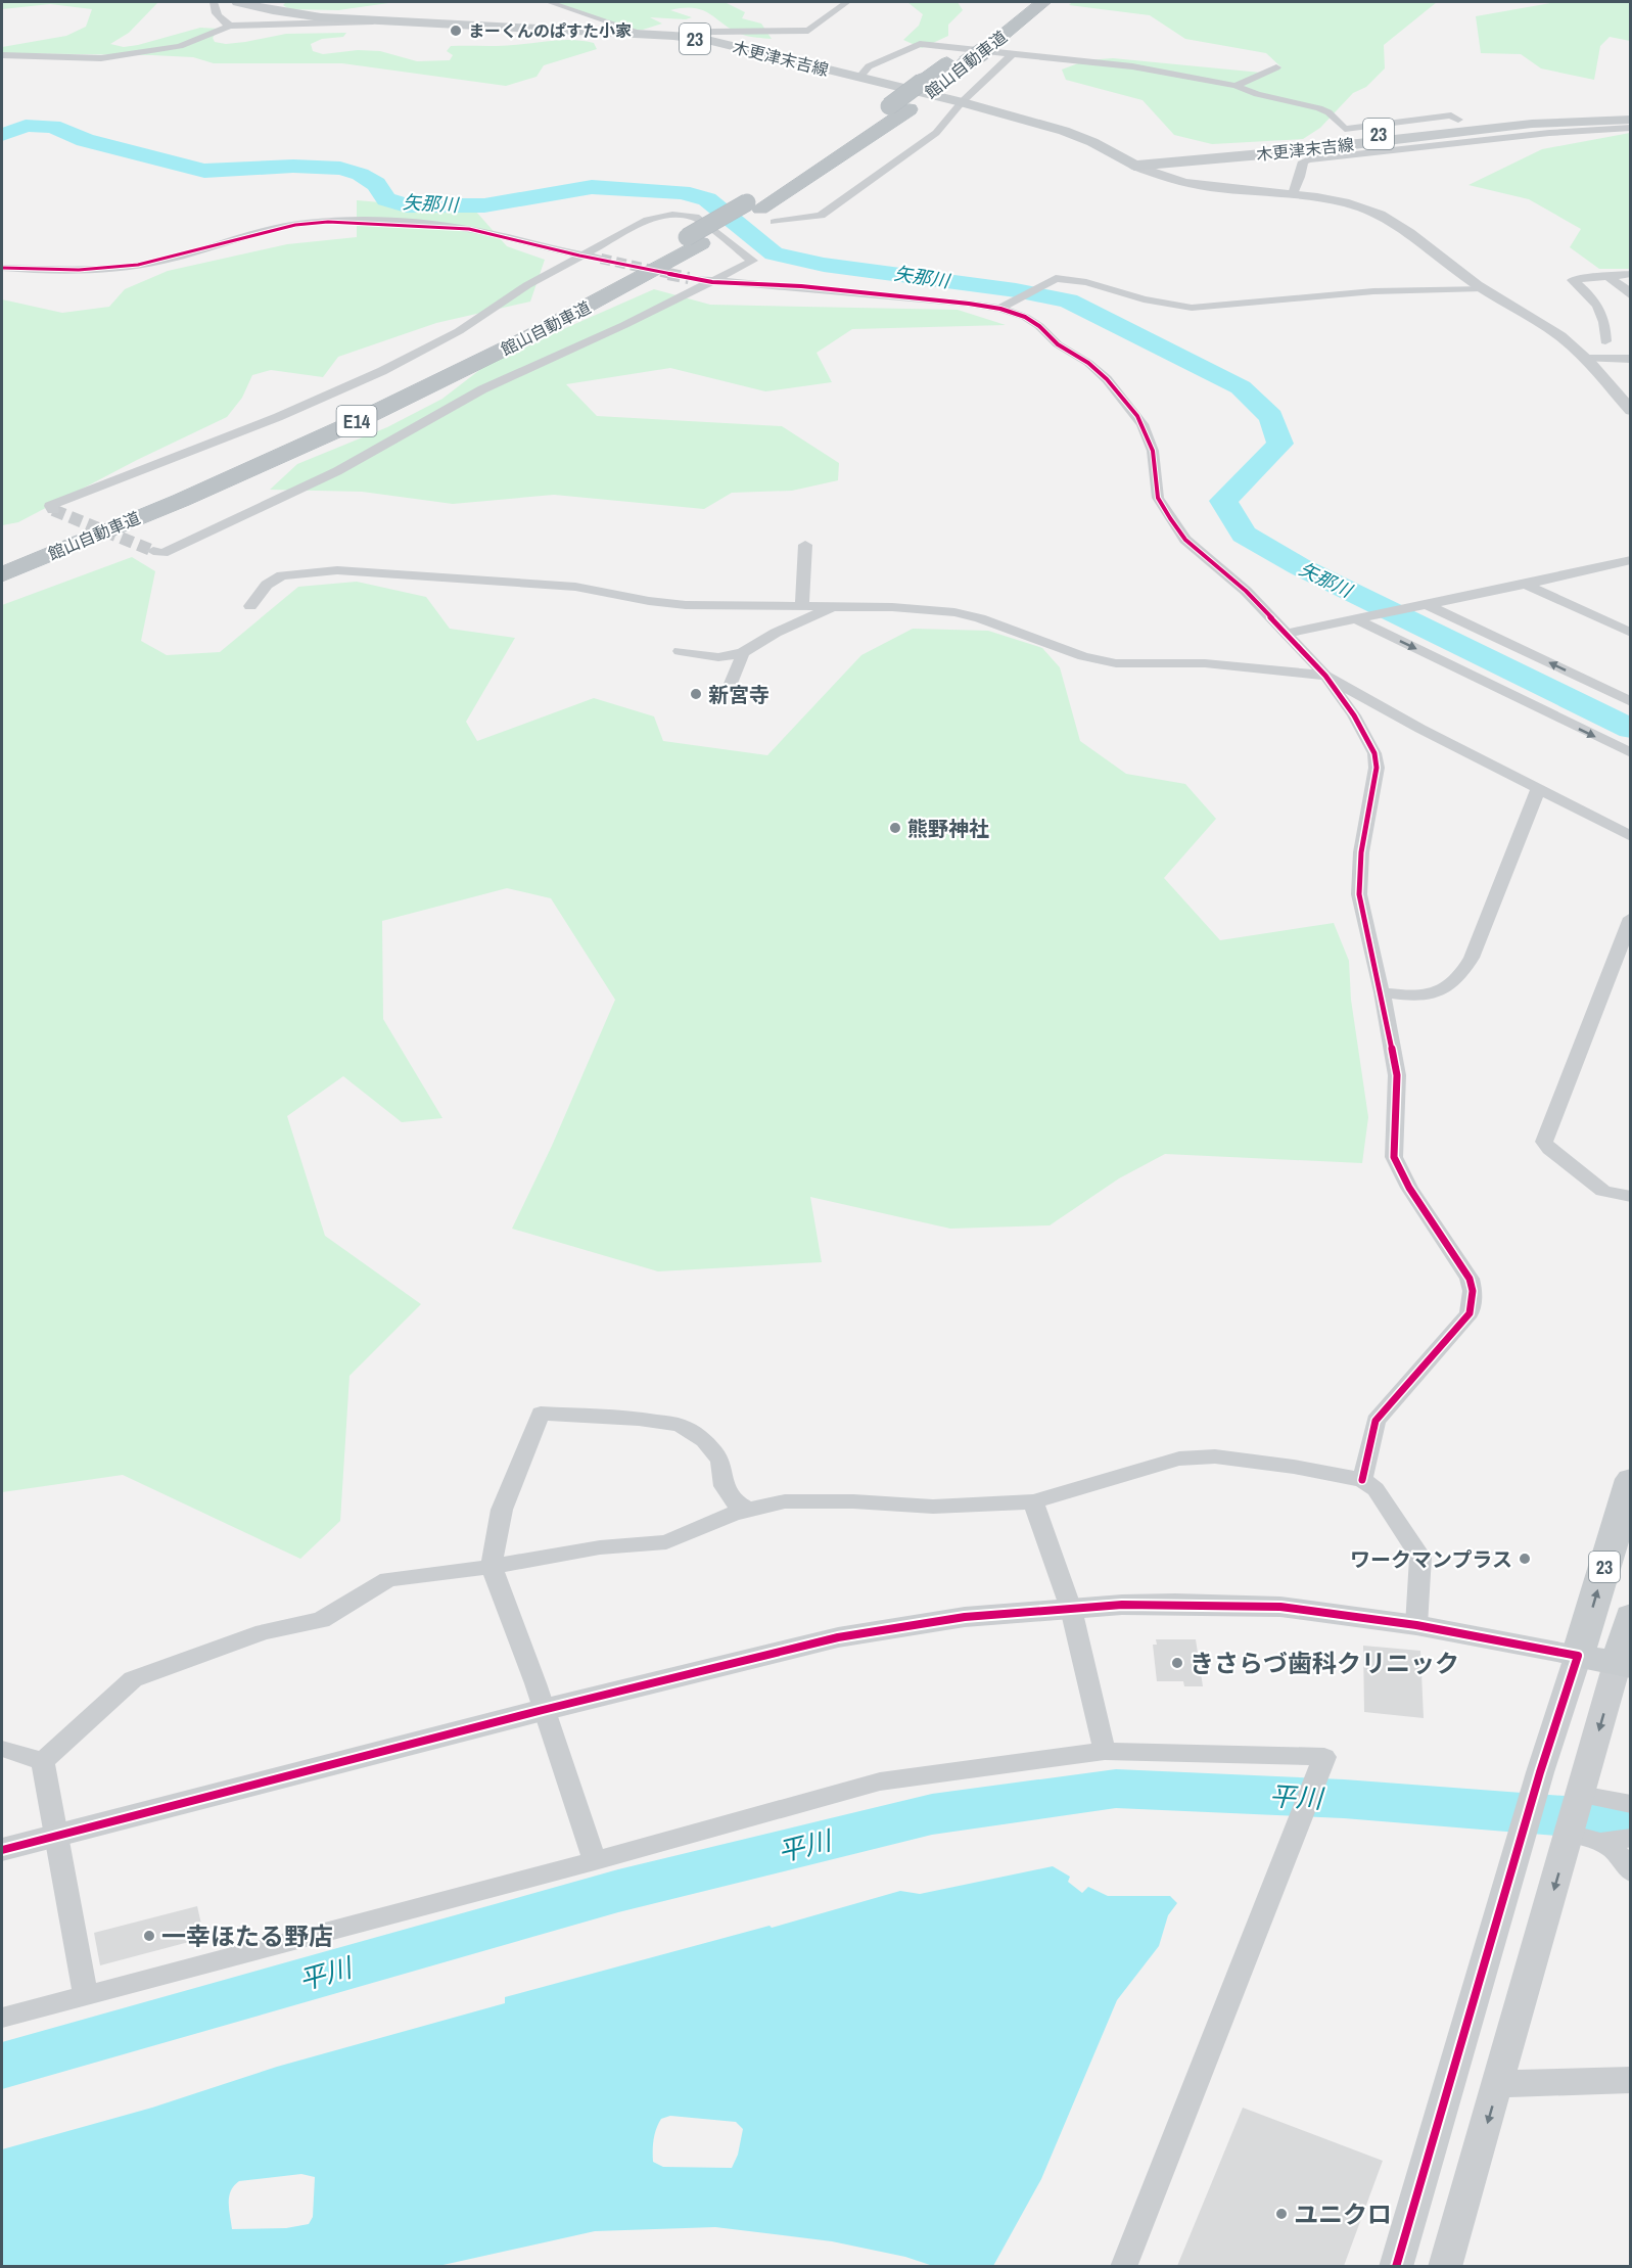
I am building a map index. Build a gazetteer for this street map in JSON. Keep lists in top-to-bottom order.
{
  "streets": {
    "highway": ["館山自動車道", "E14"],
    "main road": ["23", "木更津末吉線"]
  },
  "water": ["矢那川", "平川"],
  "places": [
    "まーくんのぱすた小家",
    "新宮寺",
    "熊野神社",
    "ワークマンプラス",
    "きさらづ歯科クリニック",
    "一幸ほたる野店",
    "ユニクロ"
  ]
}
